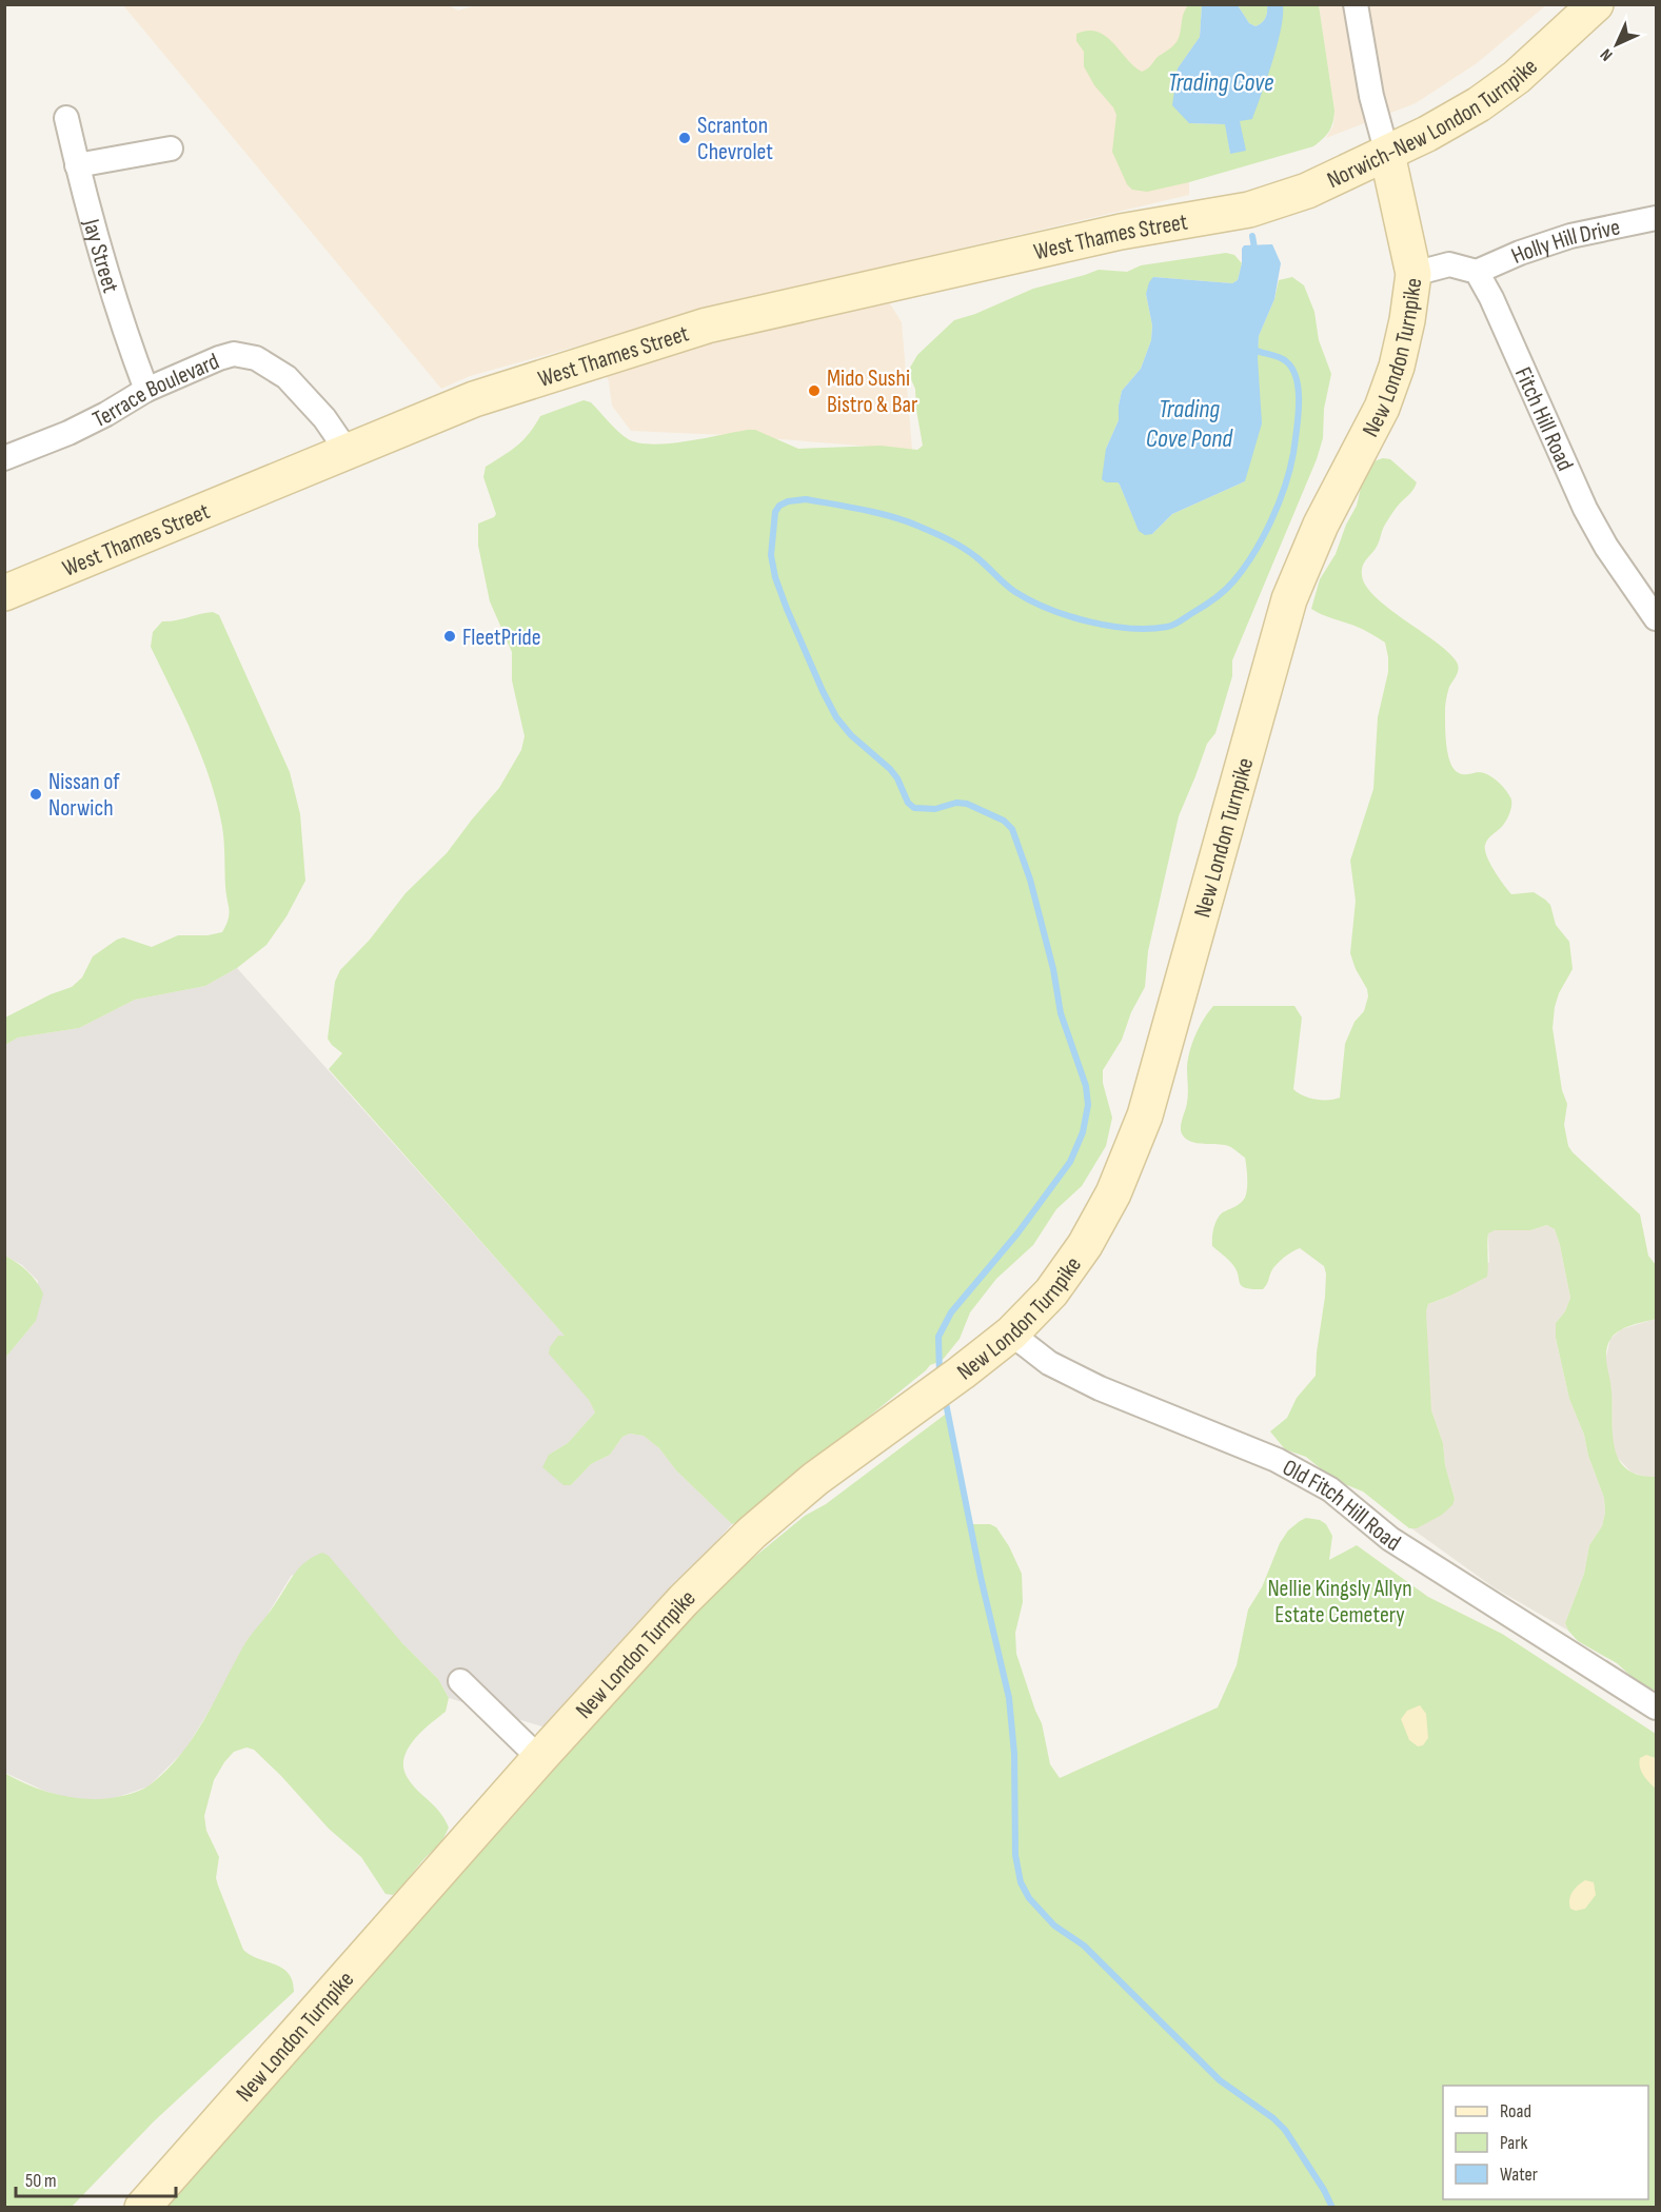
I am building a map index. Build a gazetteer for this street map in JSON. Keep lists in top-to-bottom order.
{
  "streets": {
    "main road": ["Norwich-New London Turnpike", "West Thames Street", "New London Turnpike"],
    "street": [
      "Holly Hill Drive",
      "Jay Street",
      "Terrace Boulevard",
      "Fitch Hill Road",
      "Old Fitch Hill Road"
    ]
  },
  "crossings": [
    ["Norwich-New London Turnpike", "West Thames Street"],
    ["Norwich-New London Turnpike", "New London Turnpike"],
    ["West Thames Street", "Terrace Boulevard"],
    ["Holly Hill Drive", "Fitch Hill Road"],
    ["Jay Street", "Terrace Boulevard"],
    ["New London Turnpike", "Old Fitch Hill Road"]
  ],
  "water": ["Trading Cove", "Trading Cove Pond"],
  "parks": ["Nellie Kingsly Allyn Estate Cemetery"],
  "places": [
    "Scranton Chevrolet",
    "Mido Sushi Bistro & Bar",
    "FleetPride",
    "Nissan of Norwich"
  ],
  "legend": ["Road", "Park", "Water"],
  "scale_bar": "50 m",
  "north": "bottom left"
}
